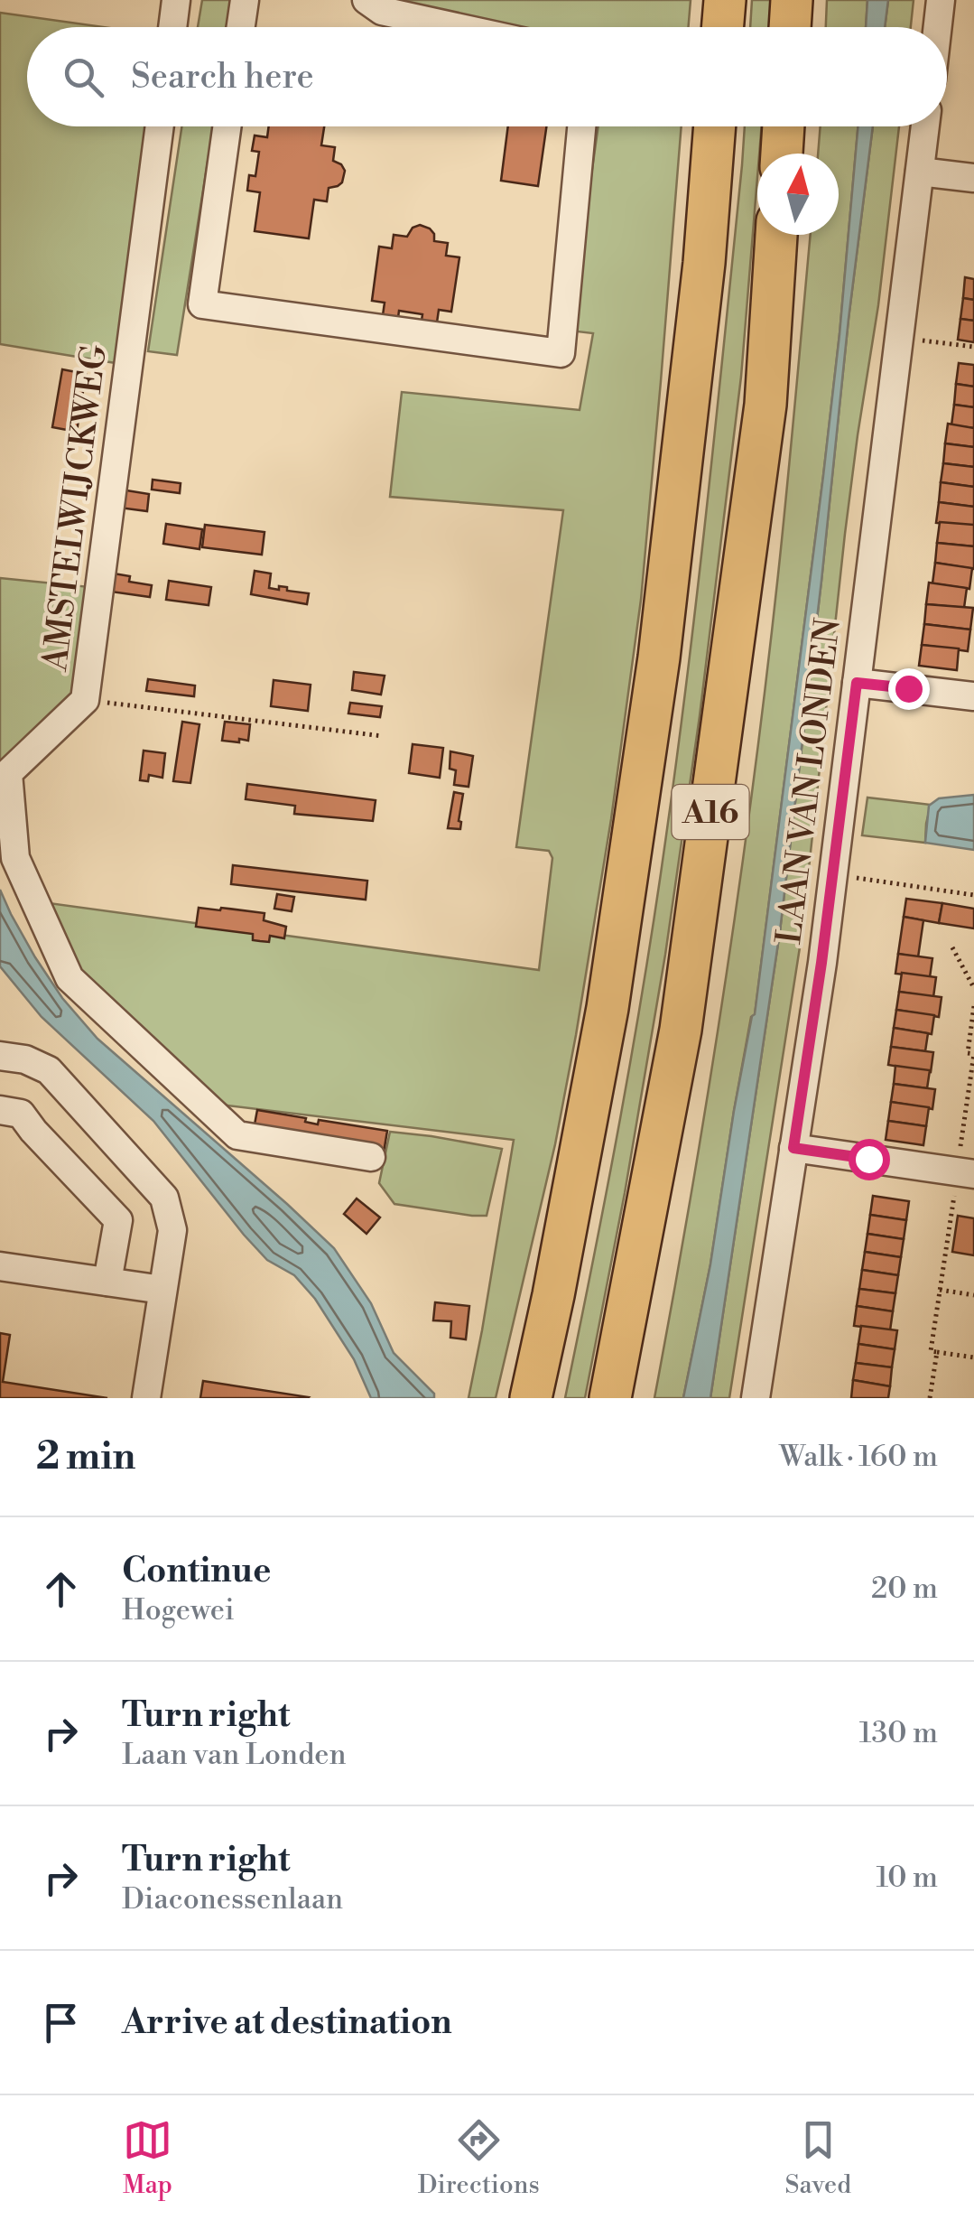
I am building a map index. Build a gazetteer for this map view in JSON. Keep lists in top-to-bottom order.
{
  "streets": {
    "highway": ["A16"],
    "street": ["AMSTELWIJCKWEG", "LAAN VAN LONDEN"]
  },
  "north": "top",
  "page": {
    "search": "Search here",
    "heading": ["2 min", "Walk · 160 m"],
    "list": [
      ["Continue", "Hogewei", "20 m"],
      ["Turn right", "Laan van Londen", "130 m"],
      ["Turn right", "Diaconessenlaan", "10 m"],
      "Arrive at destination"
    ],
    "nav": ["Map", "Directions", "Saved"]
  }
}
